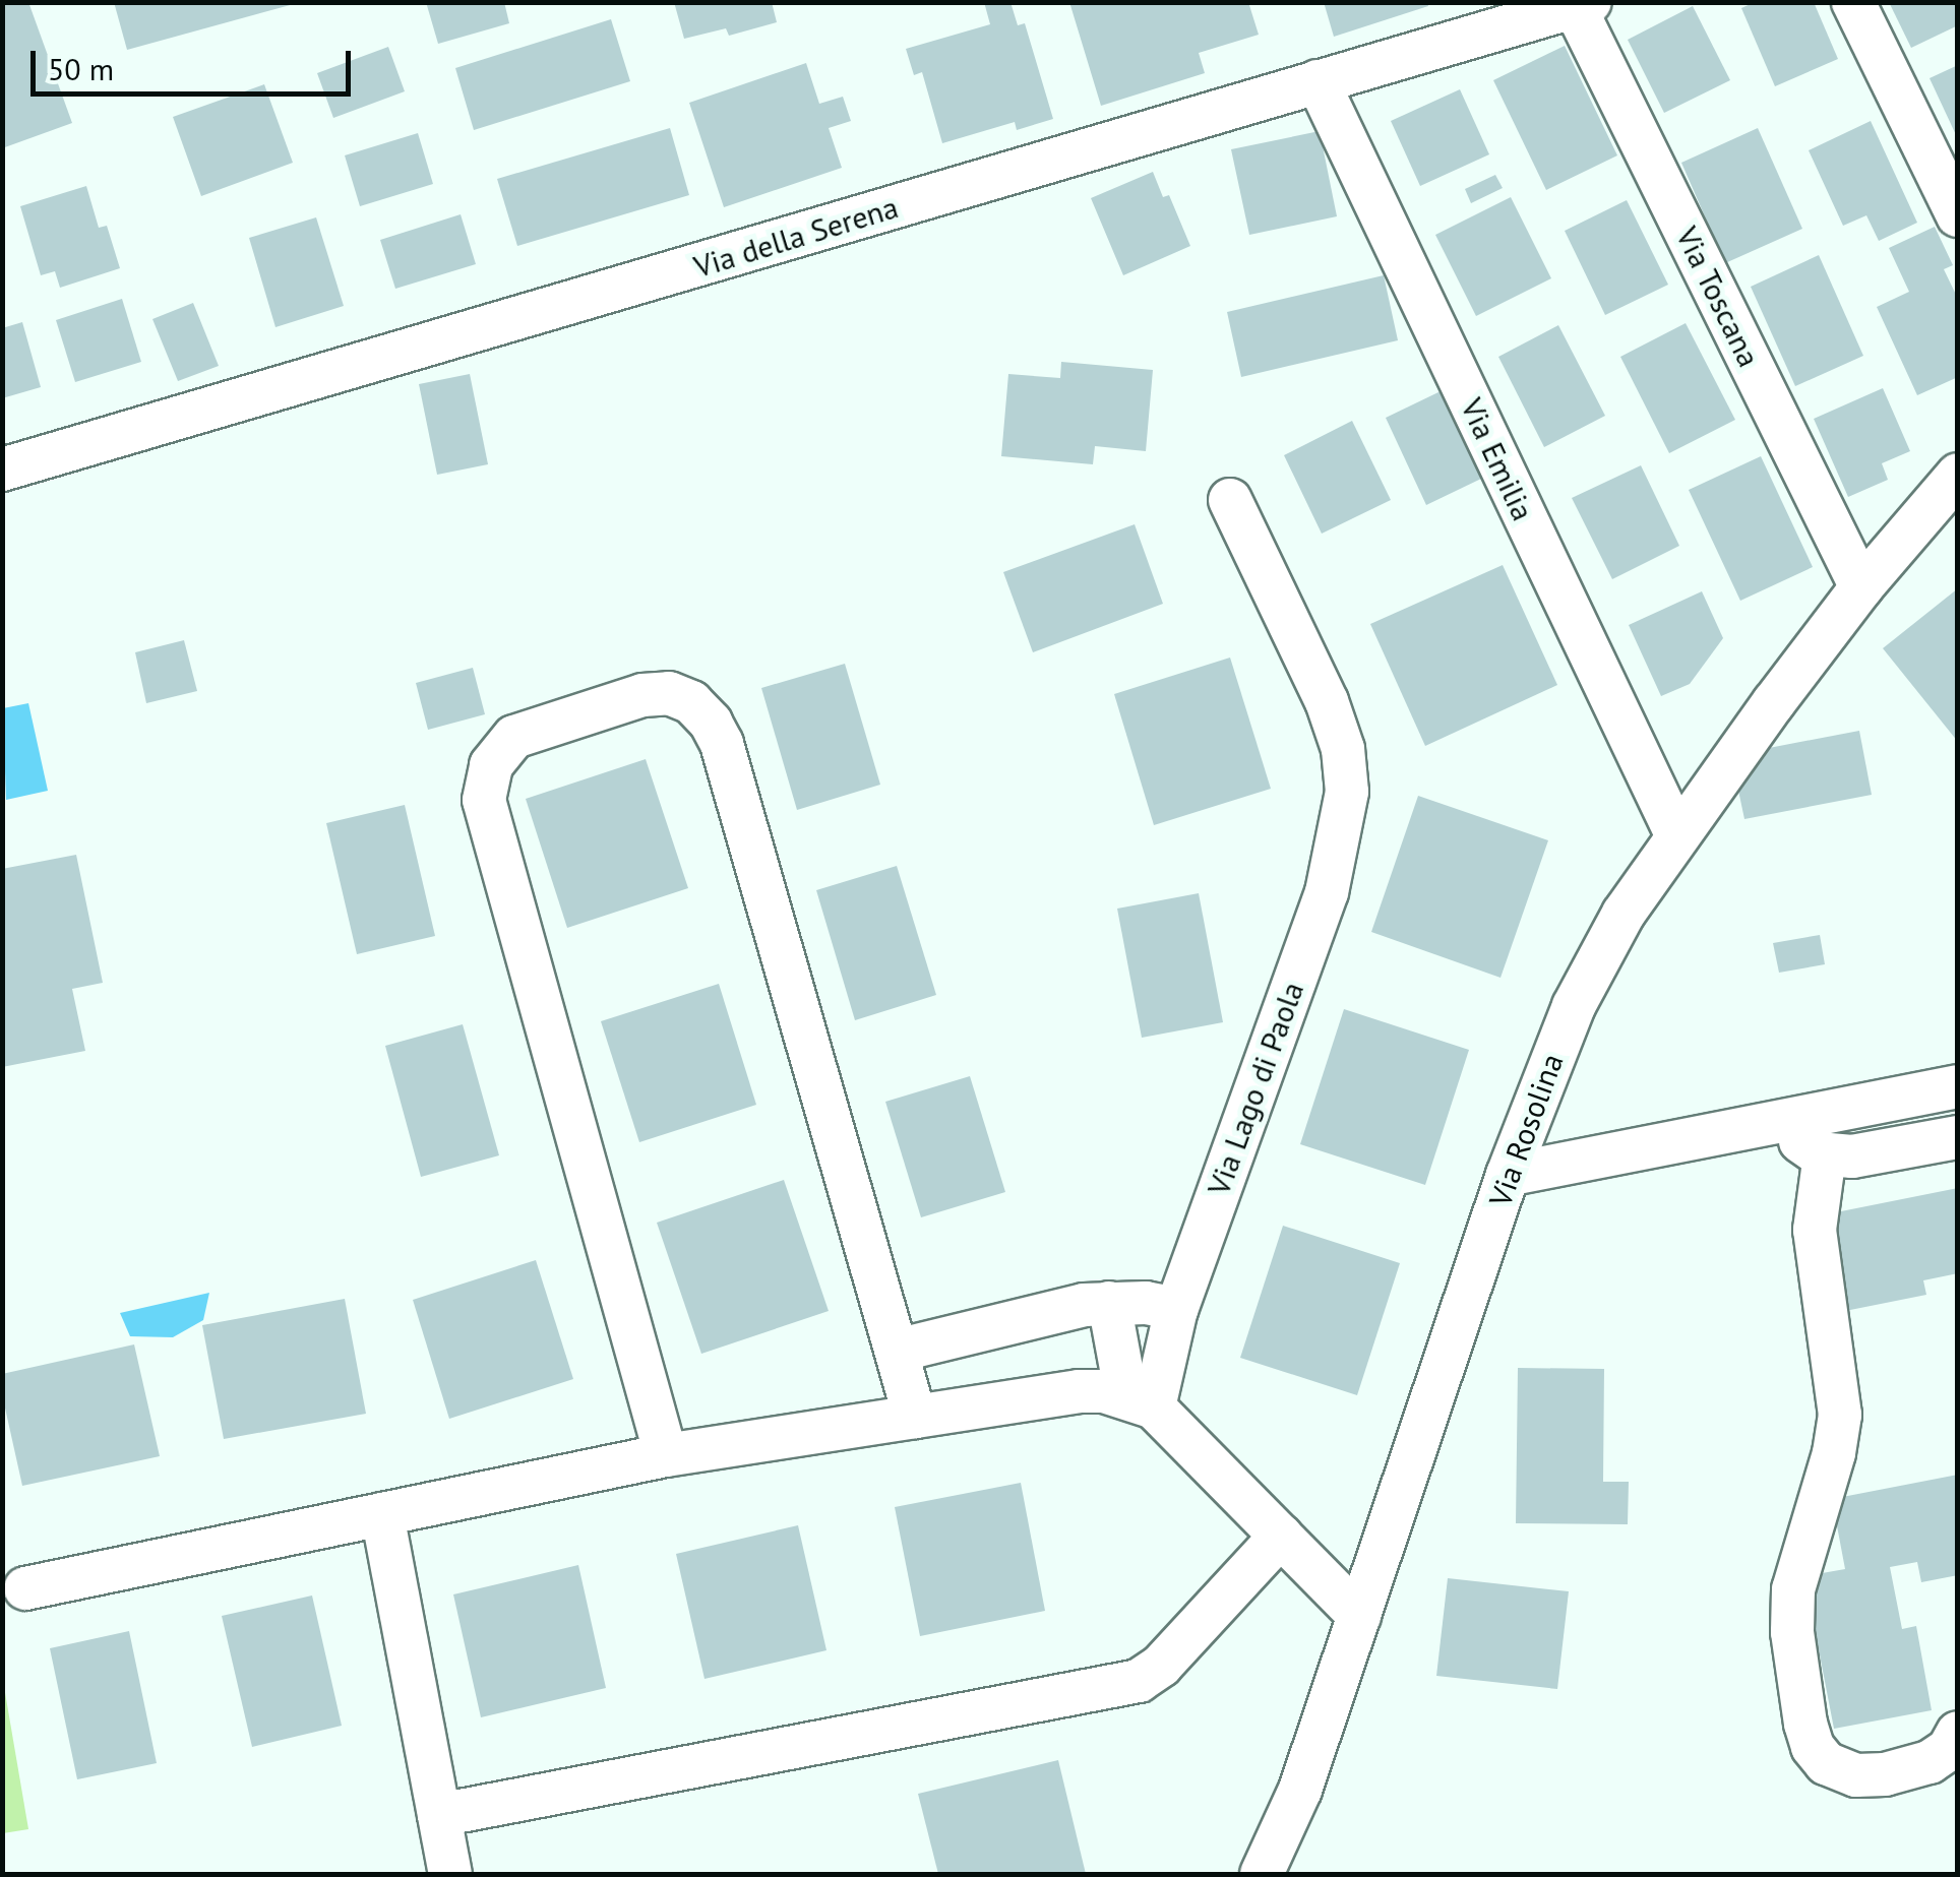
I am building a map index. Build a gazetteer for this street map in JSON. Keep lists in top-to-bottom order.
{
  "streets": {
    "street": [
      "Via della Serena",
      "Via Toscana",
      "Via Emilia",
      "Via Lago di Paola",
      "Via Rosolina"
    ]
  },
  "crossings": [
    ["Via della Serena", "Via Toscana"],
    ["Via della Serena", "Via Emilia"],
    ["Via Toscana", "Via Rosolina"],
    ["Via Emilia", "Via Rosolina"]
  ],
  "scale_bar": "50 m"
}
